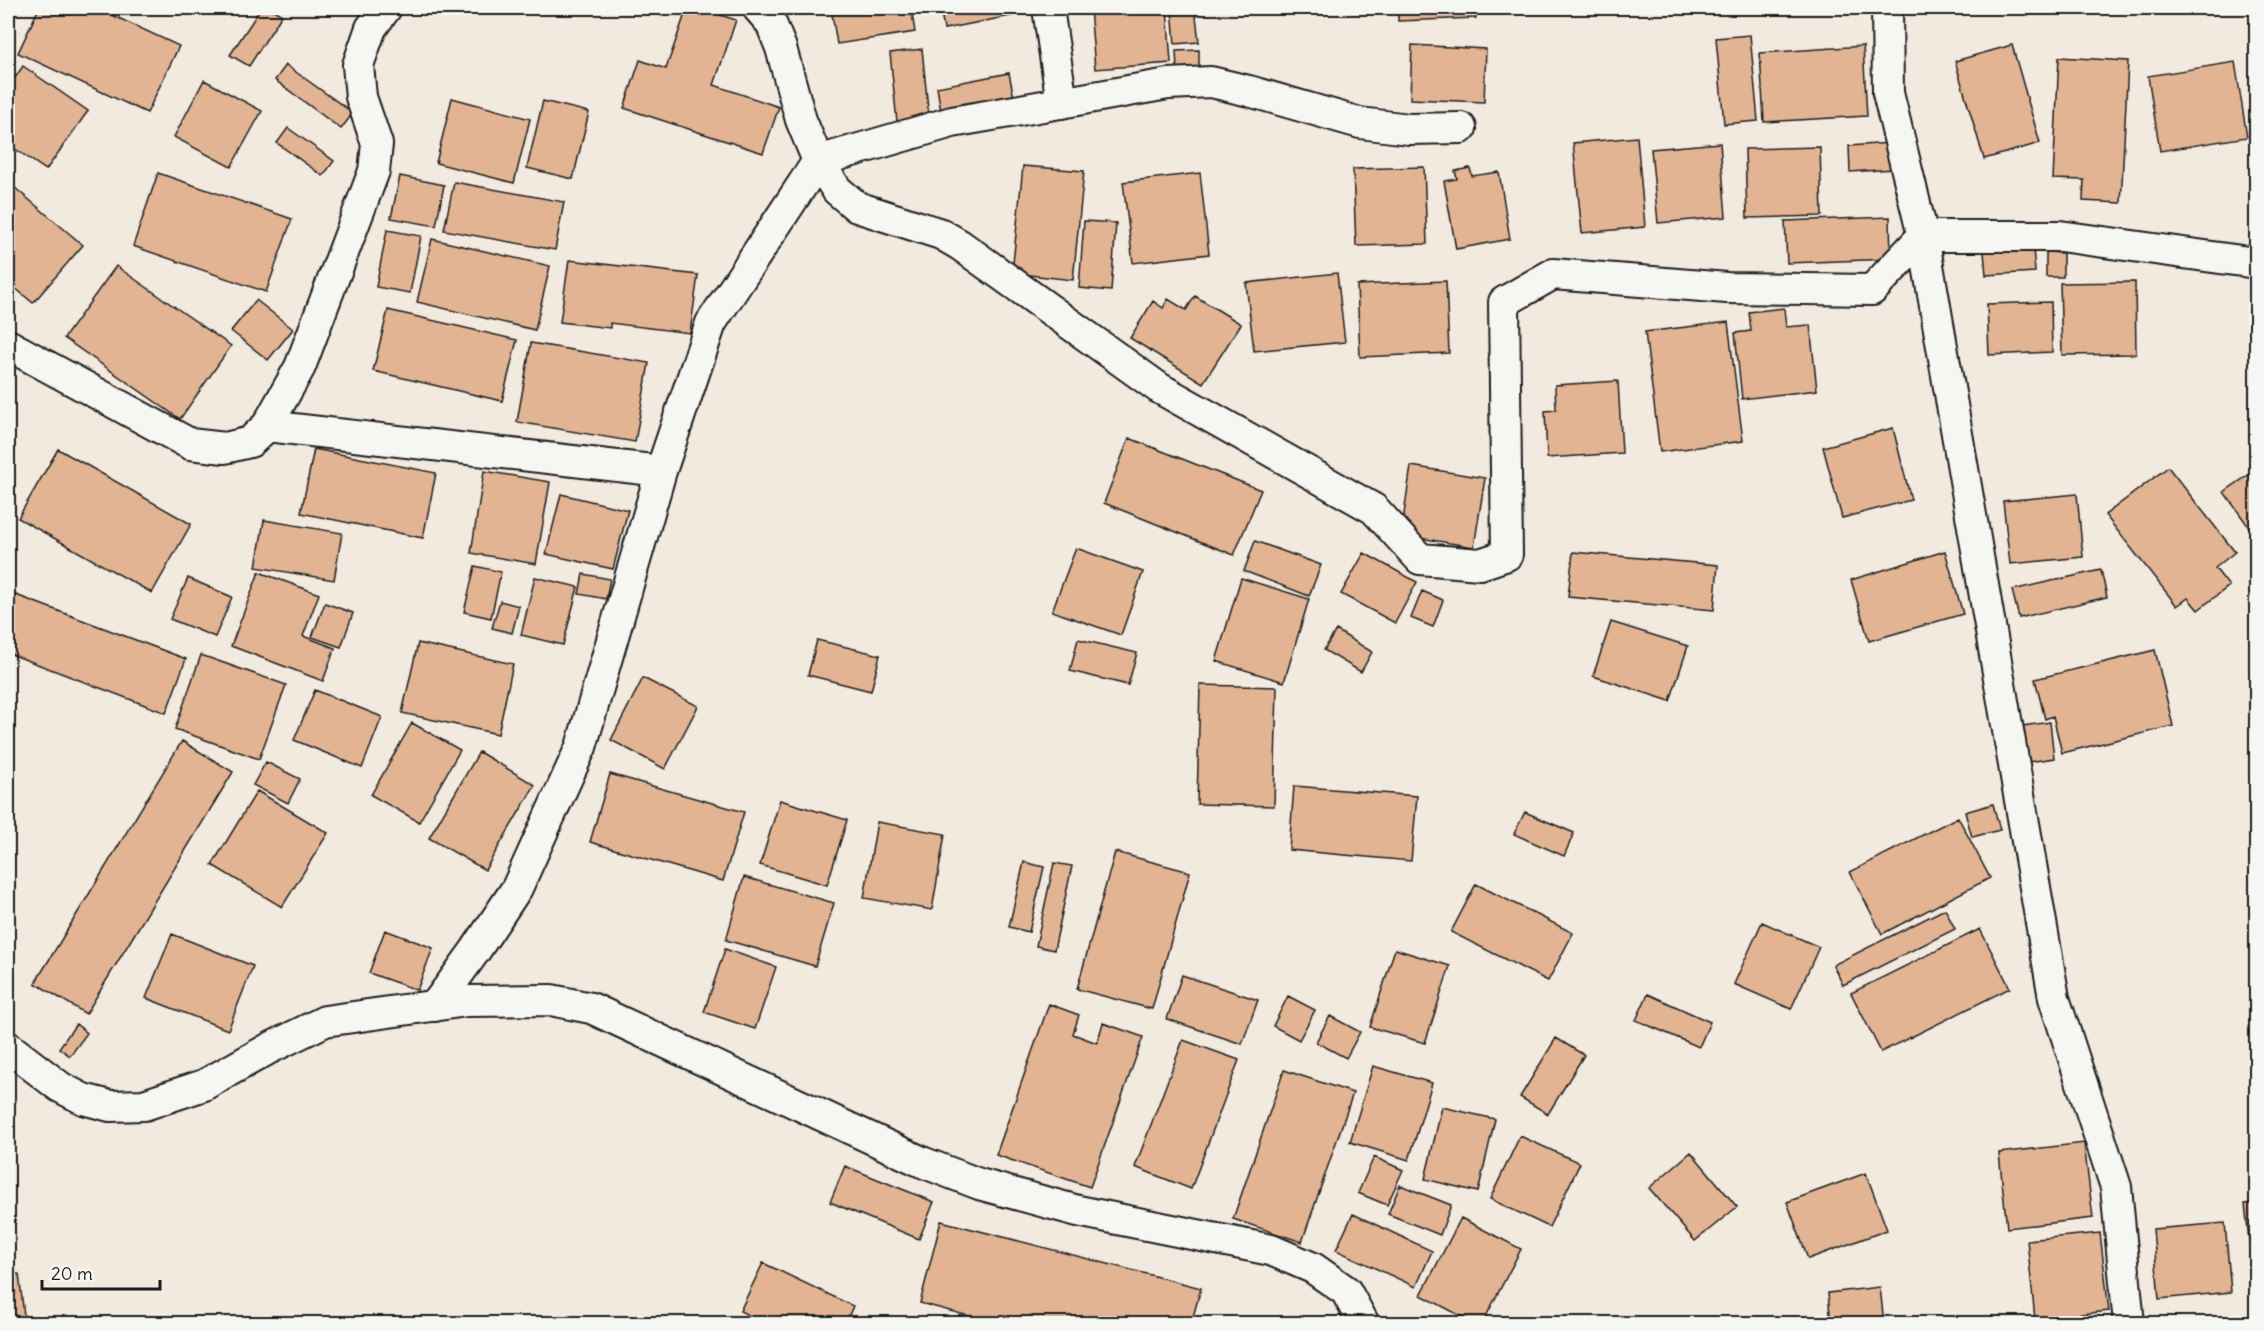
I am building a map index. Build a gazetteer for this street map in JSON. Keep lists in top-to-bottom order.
{
  "scale_bar": "20 m"
}
